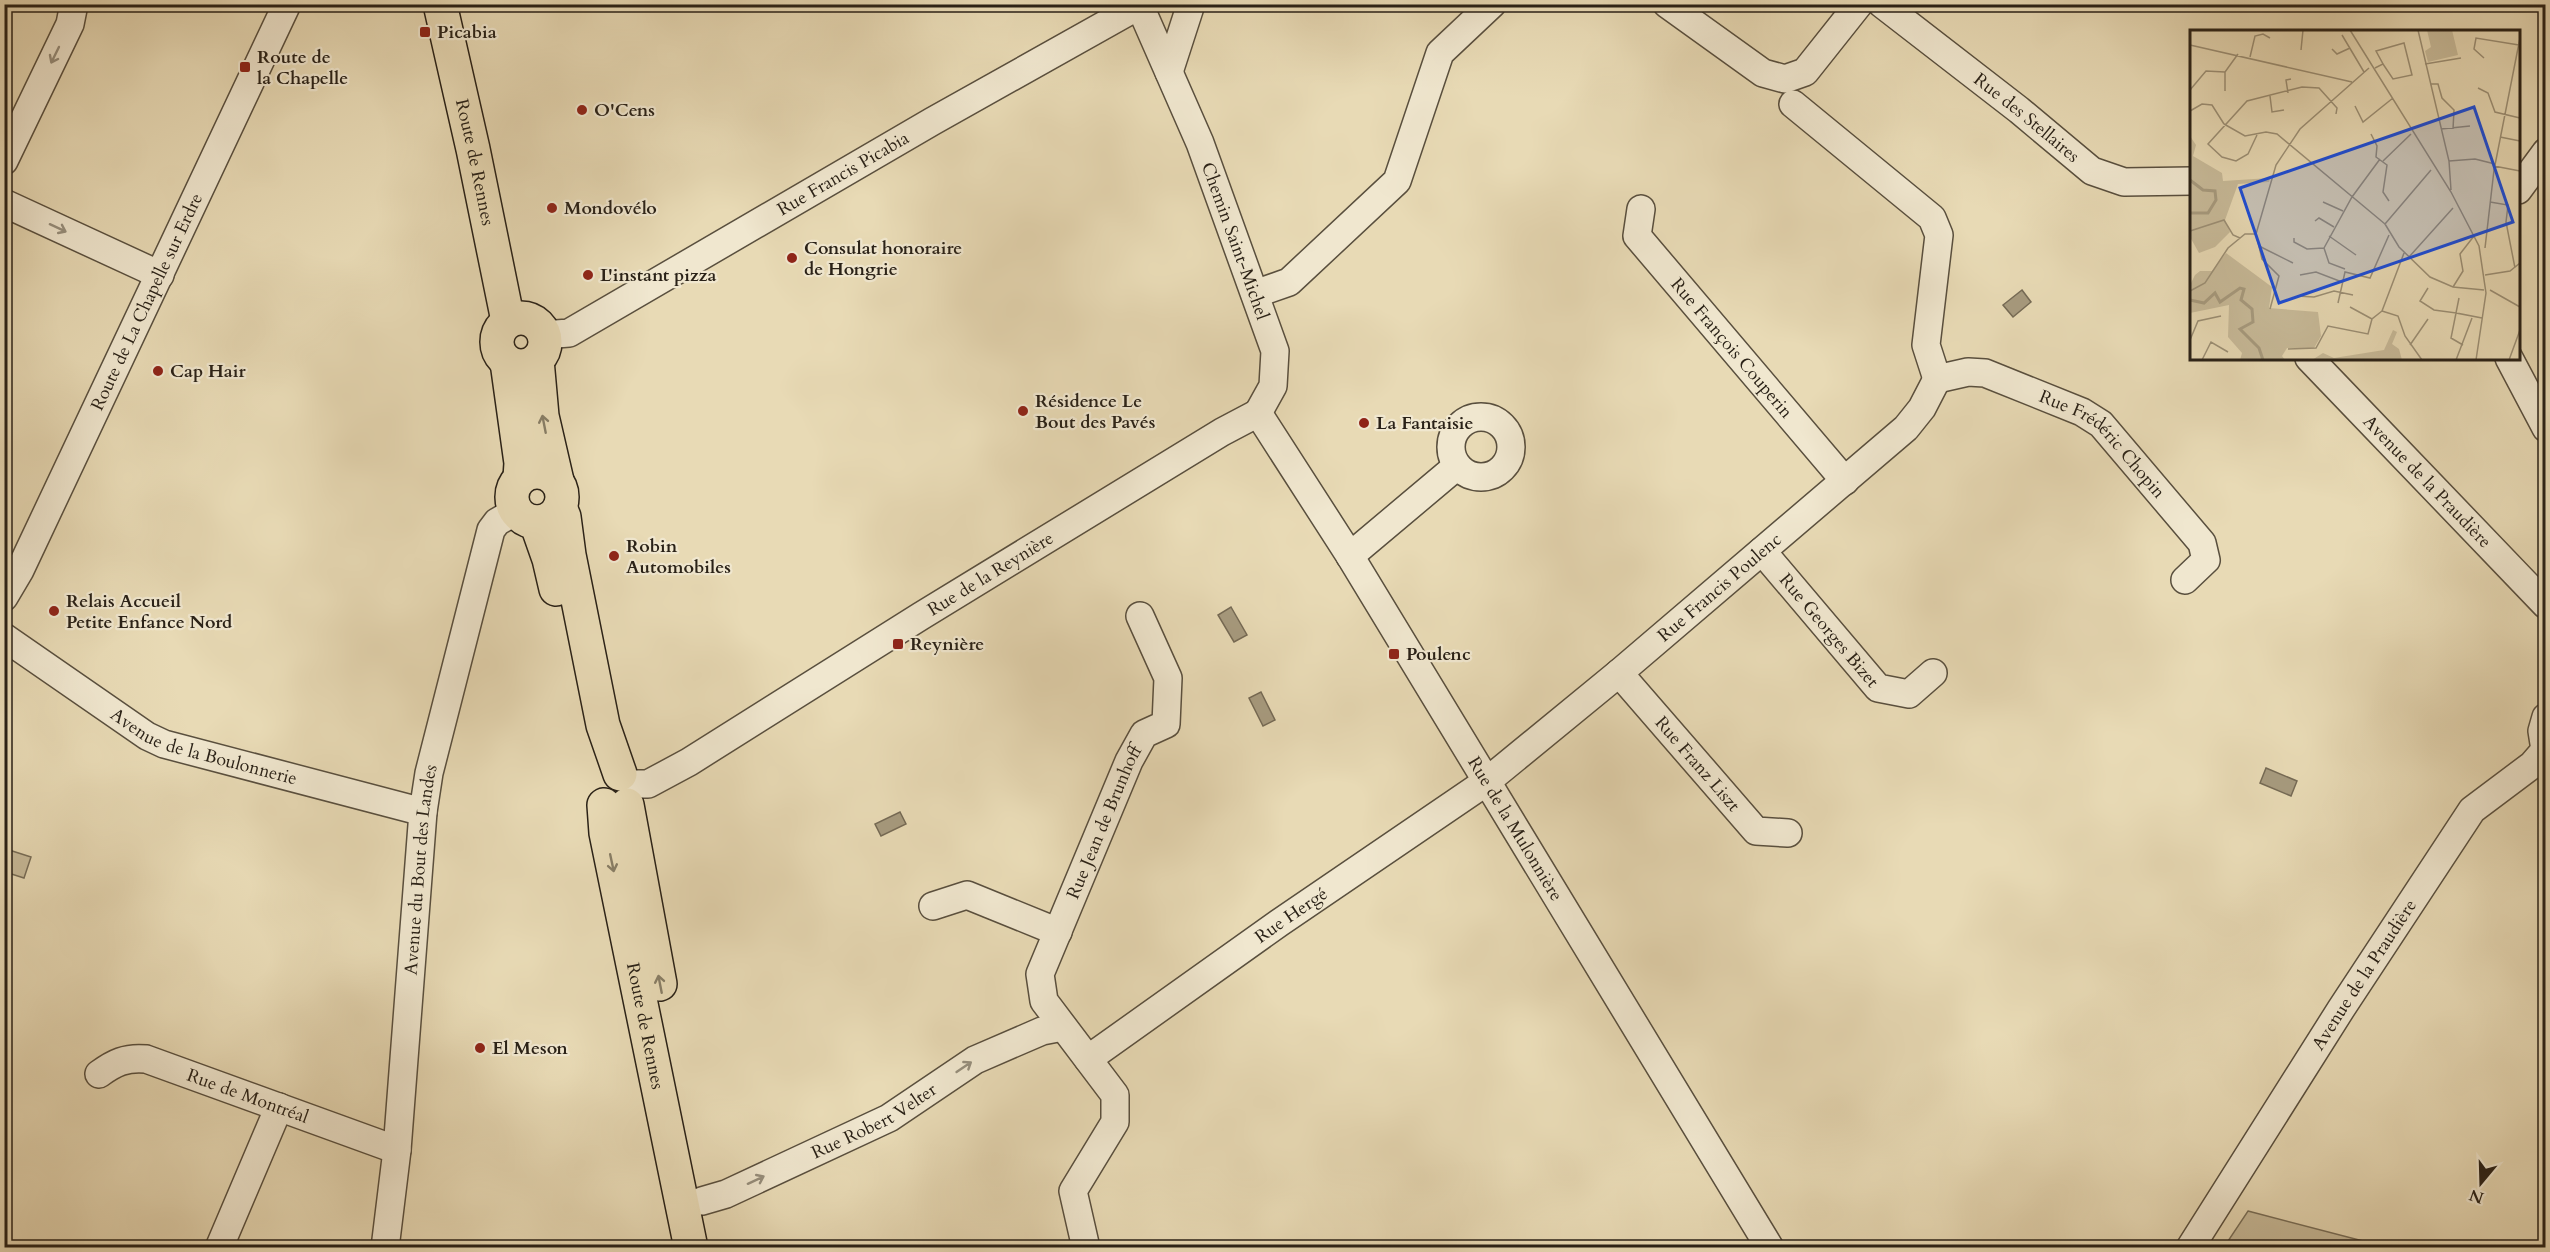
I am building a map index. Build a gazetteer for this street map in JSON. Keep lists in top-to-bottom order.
{
  "streets": {
    "main road": ["Route de Rennes"],
    "street": [
      "Rue des Stellaires",
      "Rue Francis Picabia",
      "Chemin Saint-Michel",
      "Route de La Chapelle sur Erdre",
      "Rue François Couperin",
      "Rue Frédéric Chopin",
      "Avenue de la Praudière",
      "Rue de la Reynière",
      "Rue Francis Poulenc",
      "Rue Georges Bizet",
      "Avenue de la Boulonnerie",
      "Rue Franz Liszt",
      "Rue Jean de Brunhoff",
      "Rue de la Mulonnière",
      "Avenue du Bout des Landes",
      "Rue Hergé",
      "Rue de Montréal",
      "Rue Robert Velter"
    ]
  },
  "crossings": [
    ["Route de Rennes", "Rue Francis Picabia"],
    ["Route de Rennes", "Rue de la Reynière"],
    ["Route de Rennes", "Avenue du Bout des Landes"],
    ["Route de Rennes", "Rue Robert Velter"],
    ["Rue Francis Picabia", "Chemin Saint-Michel"],
    ["Chemin Saint-Michel", "Rue de la Reynière"],
    ["Chemin Saint-Michel", "Rue de la Mulonnière"],
    ["Rue François Couperin", "Rue Francis Poulenc"],
    ["Rue Frédéric Chopin", "Rue Francis Poulenc"],
    ["Rue de la Reynière", "Rue de la Mulonnière"],
    ["Rue Francis Poulenc", "Rue Georges Bizet"],
    ["Rue Francis Poulenc", "Rue Franz Liszt"],
    ["Rue Francis Poulenc", "Rue de la Mulonnière"],
    ["Rue Francis Poulenc", "Rue Hergé"],
    ["Avenue de la Boulonnerie", "Avenue du Bout des Landes"],
    ["Rue Jean de Brunhoff", "Rue Robert Velter"],
    ["Rue de la Mulonnière", "Rue Hergé"],
    ["Avenue du Bout des Landes", "Rue de Montréal"]
  ],
  "one_way": ["Rue Robert Velter"],
  "places": {
    "transit": [
      "Picabia",
      "Route de la Chapelle",
      "Reynière",
      "Poulenc"
    ],
    "other": [
      "O'Cens",
      "Mondovélo",
      "Consulat honoraire de Hongrie",
      "L'instant pizza",
      "Cap Hair",
      "Résidence Le Bout des Pavés",
      "La Fantaisie",
      "Robin Automobiles",
      "Relais Accueil Petite Enfance Nord",
      "El Meson"
    ]
  },
  "north": "bottom"
}
